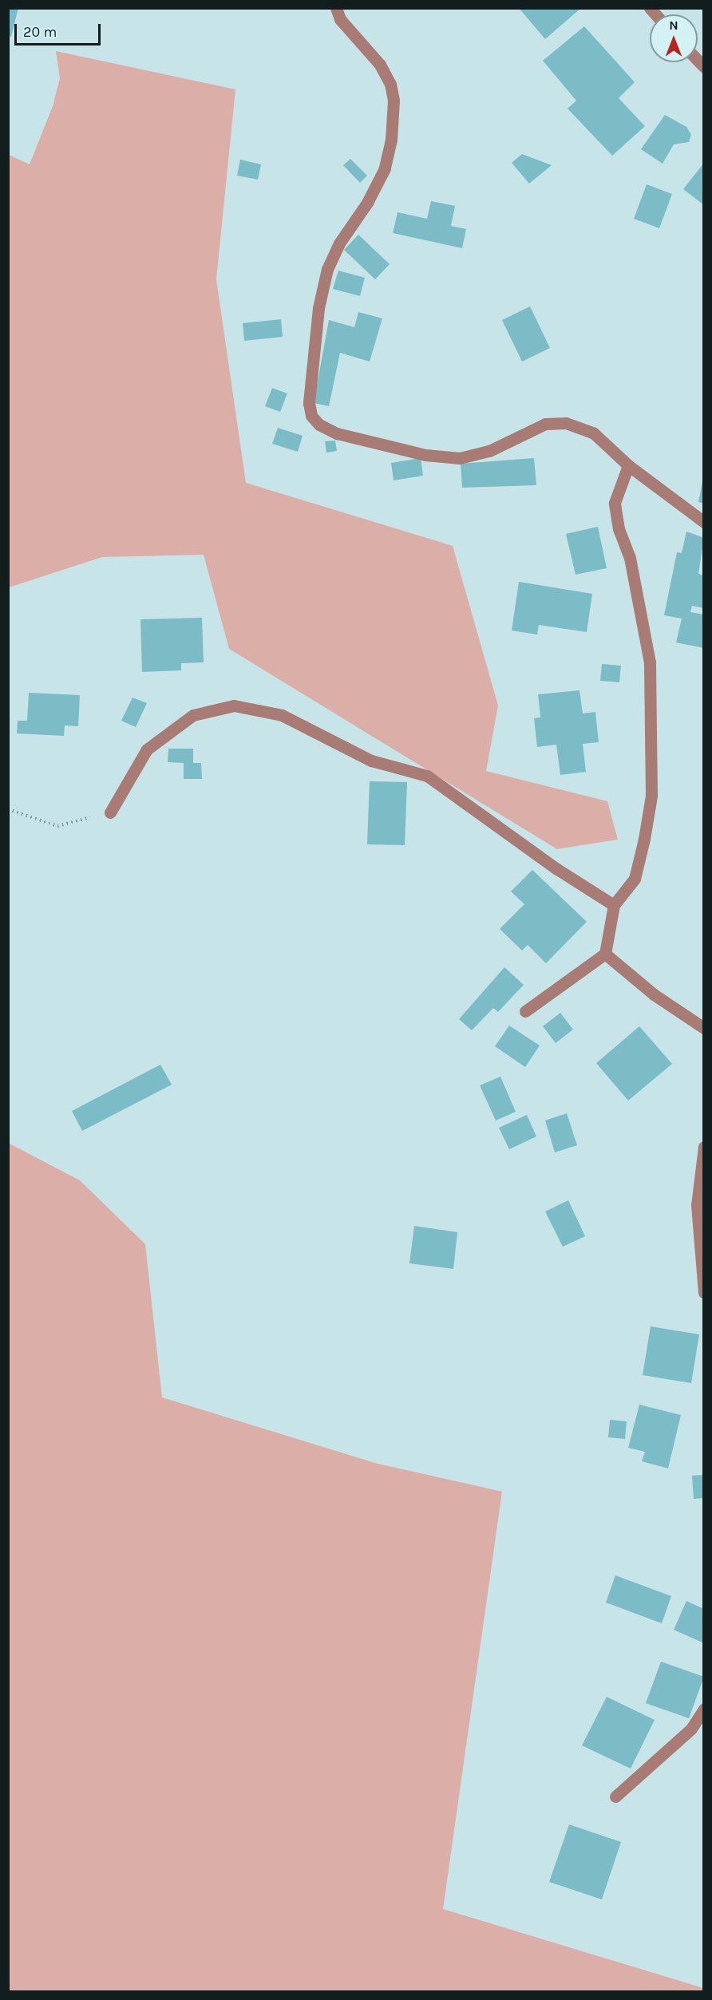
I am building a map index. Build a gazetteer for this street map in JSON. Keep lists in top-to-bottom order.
{
  "scale_bar": "20 m",
  "north": "top"
}
